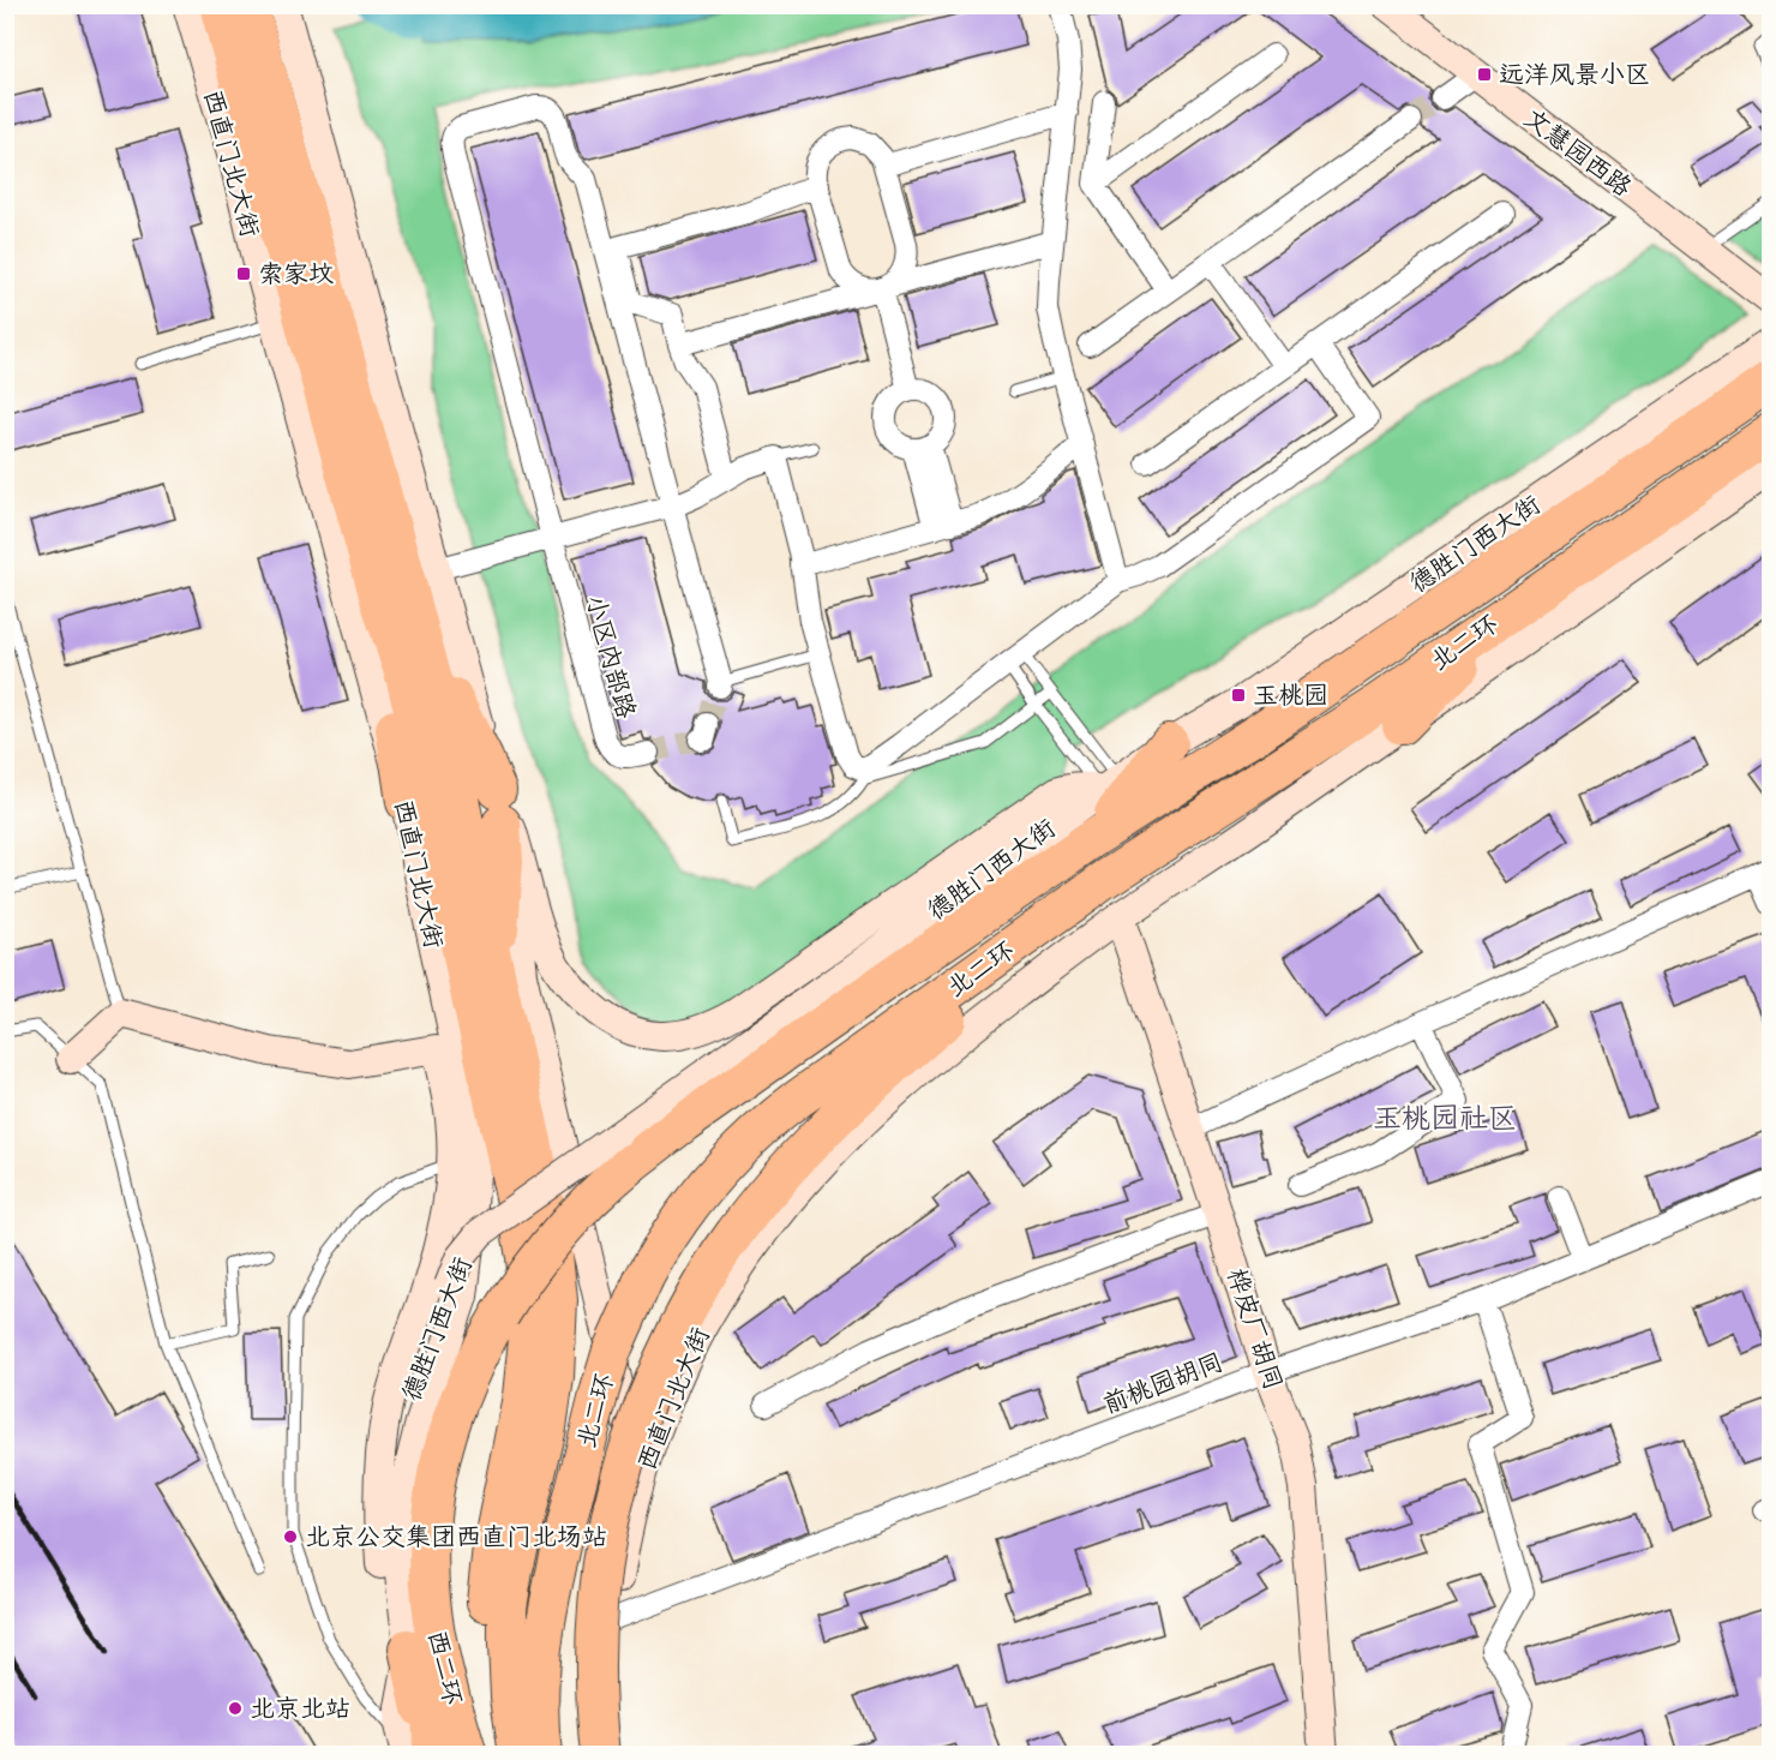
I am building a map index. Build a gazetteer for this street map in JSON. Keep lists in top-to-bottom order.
{
  "streets": {
    "highway": ["西直门北大街", "北二环", "西二环"],
    "street": [
      "文慧园西路",
      "德胜门西大街",
      "小区内部路",
      "桦皮厂胡同",
      "前桃园胡同"
    ]
  },
  "crossings": [
    ["西直门北大街", "桦皮厂胡同"],
    ["西直门北大街", "前桃园胡同"],
    ["德胜门西大街", "北二环"],
    ["北二环", "西二环"],
    ["桦皮厂胡同", "前桃园胡同"]
  ],
  "districts": ["玉桃园社区"],
  "places": {
    "transit": ["远洋风景小区", "索家坟", "玉桃园"],
    "other": ["北京公交集团西直门北场站", "北京北站"]
  }
}
